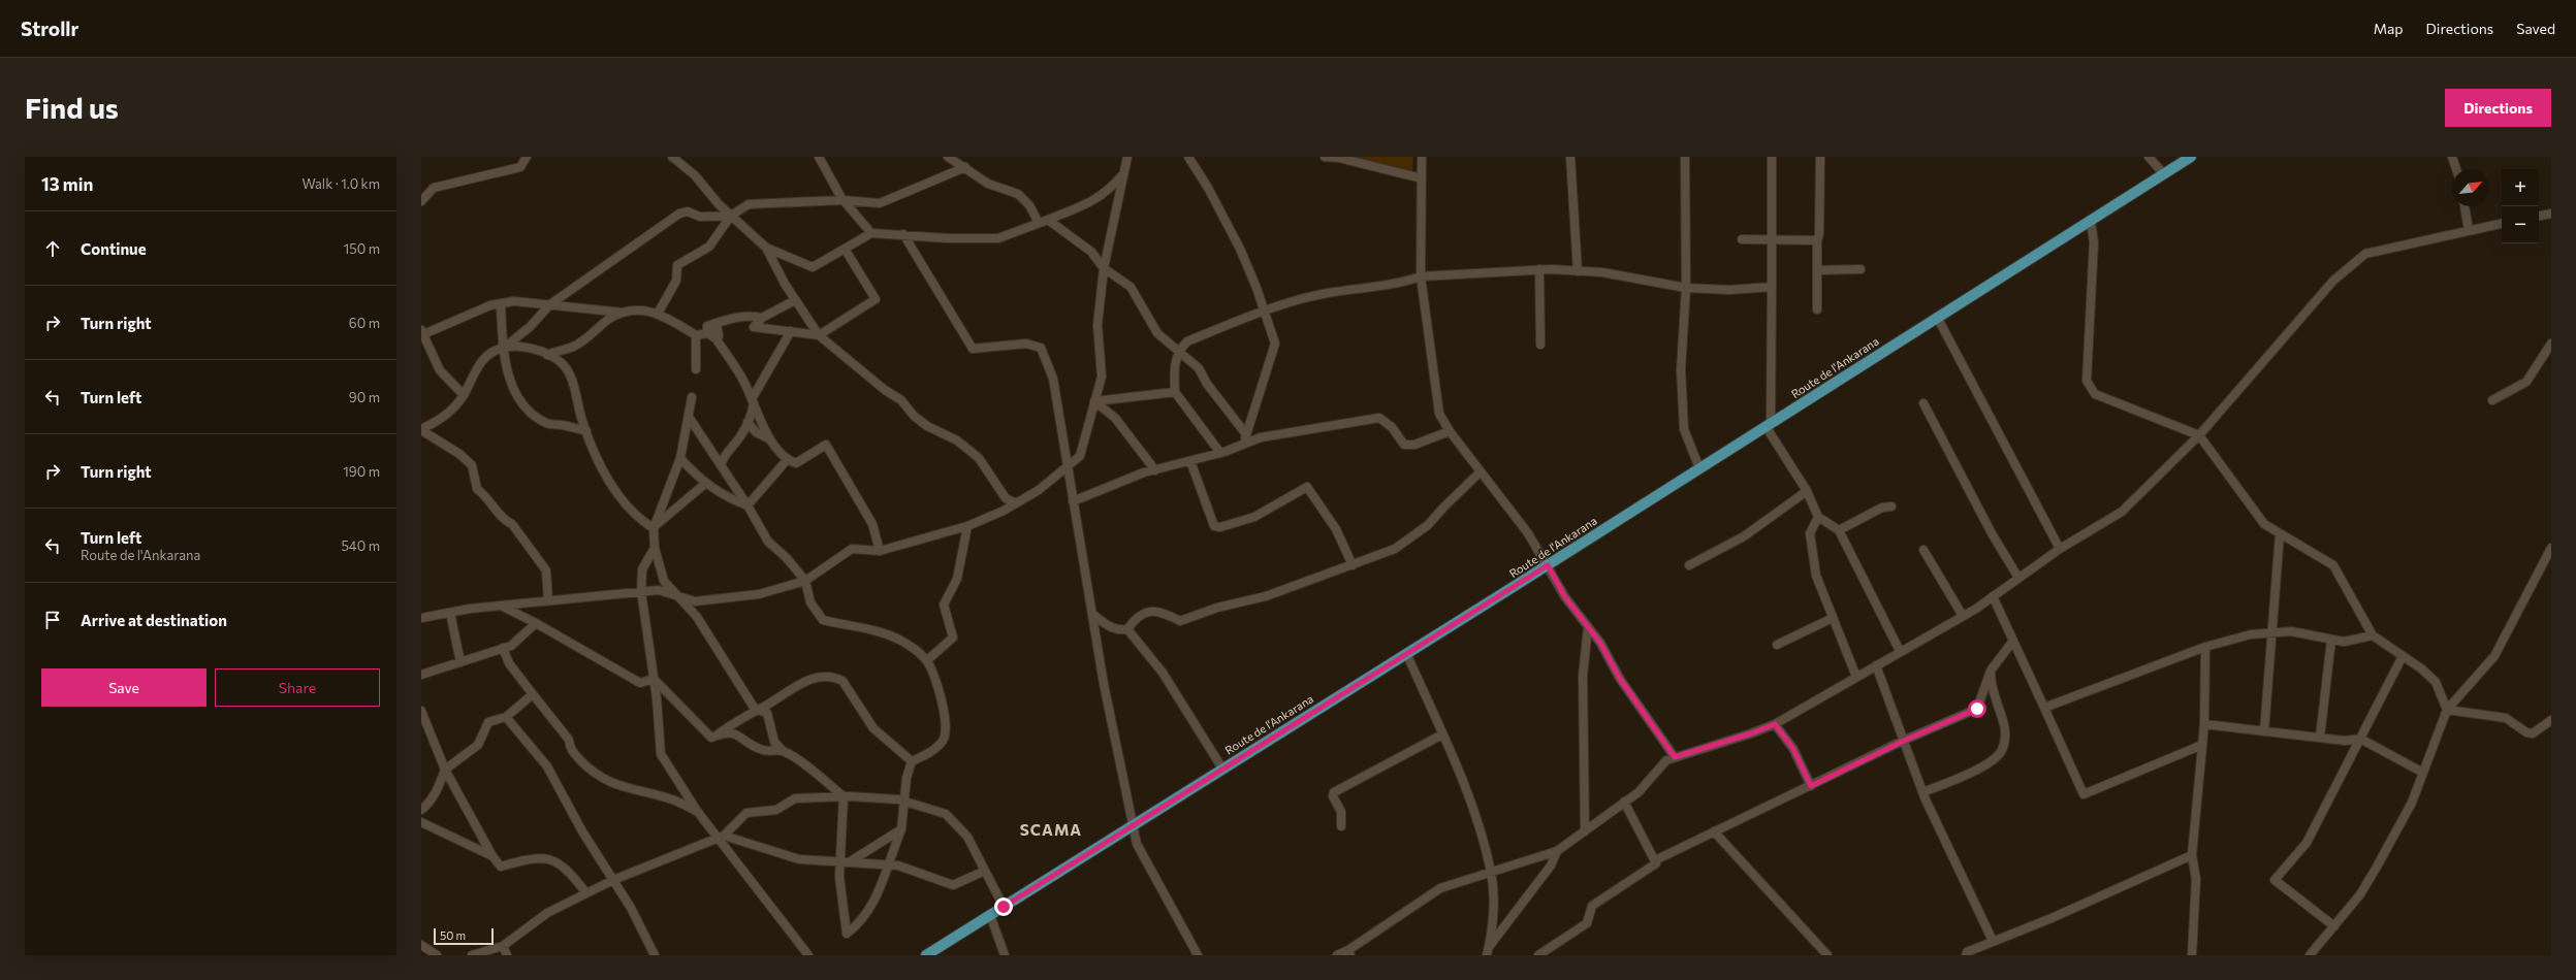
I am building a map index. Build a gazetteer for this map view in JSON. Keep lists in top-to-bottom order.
{
  "streets": {
    "main road": ["Route de l'Ankarana"]
  },
  "districts": ["SCAMA"],
  "scale_bar": "50 m",
  "north": "top right",
  "page": {
    "header": "Strollr",
    "nav": ["Map", "Directions", "Saved"],
    "buttons": [
      "Directions",
      ["Save", "Share"]
    ],
    "title": "Find us",
    "heading": ["13 min", "Walk · 1.0 km"],
    "map_buttons": ["+", "−"],
    "list": [
      ["Continue", "150 m"],
      ["Turn right", "60 m"],
      ["Turn left", "90 m"],
      ["Turn right", "190 m"],
      ["Turn left", "Route de l'Ankarana", "540 m"],
      "Arrive at destination"
    ],
    "scale": "50 m"
  }
}
